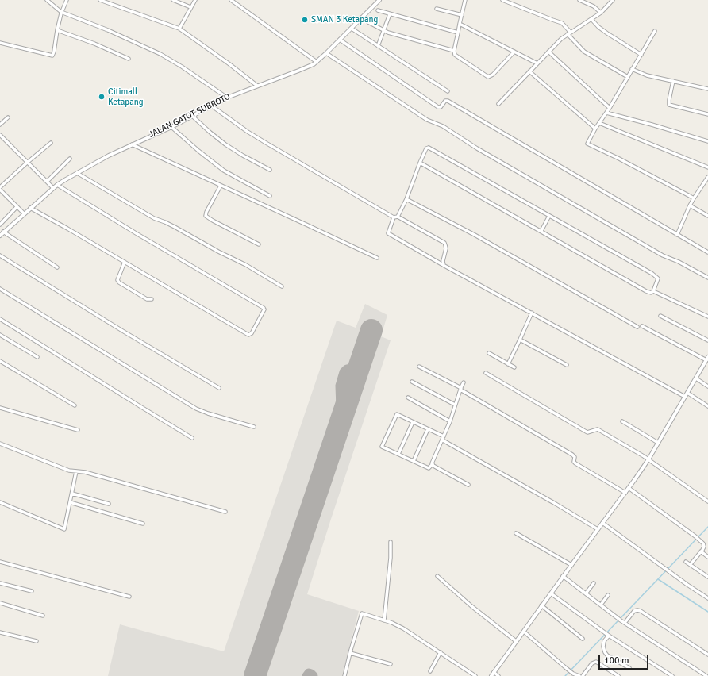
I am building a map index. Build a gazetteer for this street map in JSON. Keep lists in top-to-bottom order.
{
  "streets": {
    "street": ["JALAN GATOT SUBROTO"]
  },
  "places": ["SMAN 3 Ketapang", "Citimall Ketapang"],
  "scale_bar": "100 m"
}
